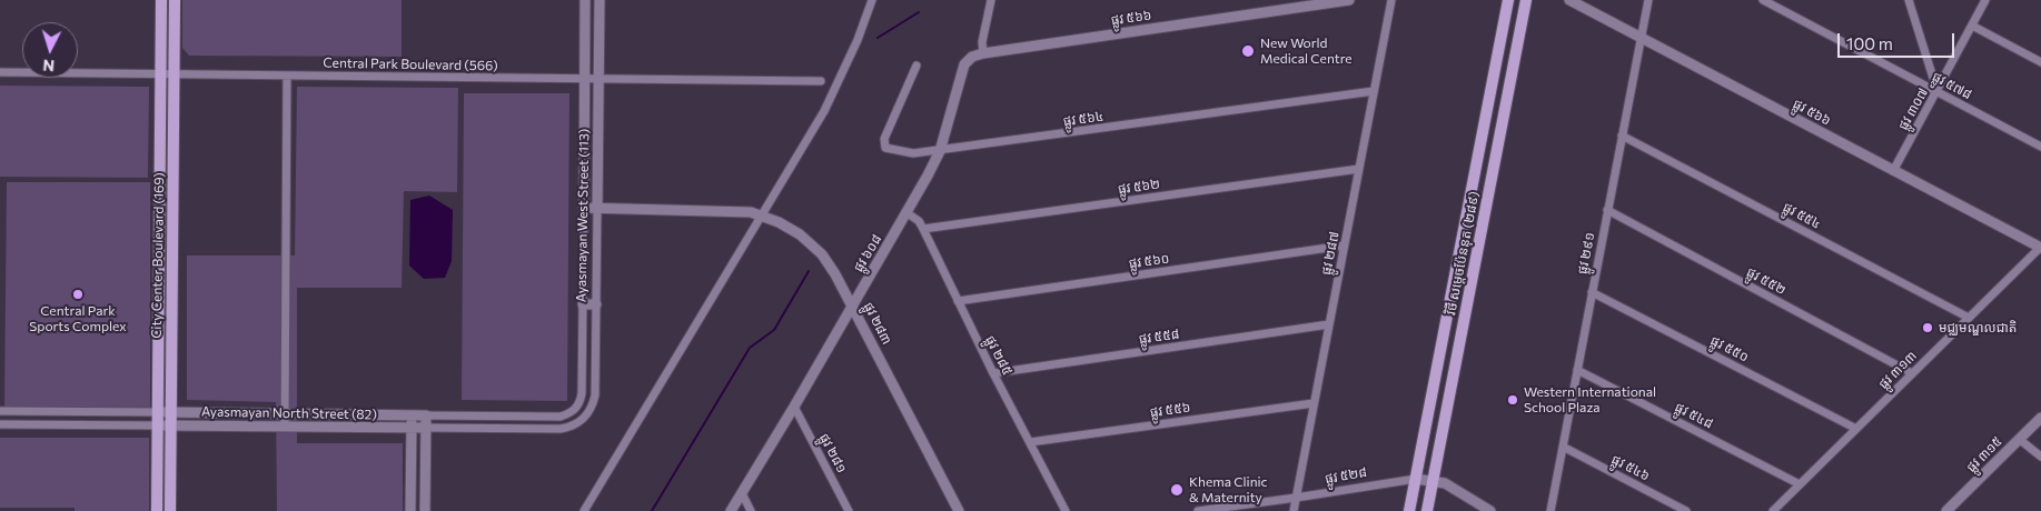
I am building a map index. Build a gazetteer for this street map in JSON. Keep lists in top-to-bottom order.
{
  "streets": {
    "main road": ["វិថី សម្តេចប៉ែននុត (២៨៩)", "City Center Boulevard (169)"],
    "street": [
      "ផ្លូវ ៥៦៦",
      "Central Park Boulevard (566)",
      "ផ្លូវ ៥៧៨",
      "ផ្លូវ ៣០៧",
      "ផ្លូវ ៥៦៤",
      "ផ្លូវ ៥៦២",
      "Ayasmayan West Street (113)",
      "ផ្លូវ ៥៥៤",
      "ផ្លូវ ៦០៨",
      "ផ្លូវ ២៨៧",
      "ផ្លូវ ២៩១",
      "ផ្លូវ ៥៦០",
      "ផ្លូវ ៥៥២",
      "ផ្លូវ ២៨៣",
      "ផ្លូវ ៥៥៨",
      "ផ្លូវ ៥៥០",
      "ផ្លូវ ២៨៥",
      "ផ្លូវ ៣១៣",
      "ផ្លូវ ៥៥៦",
      "Ayasmayan North Street (82)",
      "ផ្លូវ ៥៤៨",
      "ផ្លូវ ២៨១",
      "ផ្លូវ ៣១៥",
      "ផ្លូវ ៥៤៦",
      "ផ្លូវ ៥២៨"
    ]
  },
  "crossings": [
    ["ផ្លូវ ៥៦៦", "ផ្លូវ ៣០៧"],
    ["ផ្លូវ ៥៦៦", "ផ្លូវ ៦០៨"],
    ["ផ្លូវ ៥៦៦", "ផ្លូវ ២៩១"],
    ["ផ្លូវ ៥៦៦", "ផ្លូវ ៣១៣"],
    ["Central Park Boulevard (566)", "Ayasmayan West Street (113)"],
    ["Central Park Boulevard (566)", "City Center Boulevard (169)"],
    ["ផ្លូវ ៥៧៨", "ផ្លូវ ៣០៧"],
    ["ផ្លូវ ៥៦៤", "ផ្លូវ ៦០៨"],
    ["ផ្លូវ ៥៦៤", "ផ្លូវ ២៨៧"],
    ["ផ្លូវ ៥៦២", "ផ្លូវ ២៨៧"],
    ["ផ្លូវ ៥៦២", "ផ្លូវ ២៨៥"],
    ["Ayasmayan West Street (113)", "ផ្លូវ ២៨៣"],
    ["Ayasmayan West Street (113)", "Ayasmayan North Street (82)"],
    ["ផ្លូវ ៥៥៤", "ផ្លូវ ២៩១"],
    ["ផ្លូវ ៥៥៤", "ផ្លូវ ៣១៣"],
    ["ផ្លូវ ៦០៨", "ផ្លូវ ២៨៣"],
    ["ផ្លូវ ៦០៨", "ផ្លូវ ២៨៥"],
    ["ផ្លូវ ៦០៨", "ផ្លូវ ២៨១"],
    ["ផ្លូវ ២៨៧", "ផ្លូវ ៥៦០"],
    ["ផ្លូវ ២៨៧", "ផ្លូវ ៥៥៨"],
    ["ផ្លូវ ២៨៧", "ផ្លូវ ៥៥៦"],
    ["ផ្លូវ ២៨៧", "ផ្លូវ ៥២៨"],
    ["វិថី សម្តេចប៉ែននុត (២៨៩)", "ផ្លូវ ៥២៨"],
    ["ផ្លូវ ២៩១", "ផ្លូវ ៥៥២"],
    ["ផ្លូវ ២៩១", "ផ្លូវ ៥៥០"],
    ["ផ្លូវ ២៩១", "ផ្លូវ ៥៤៨"],
    ["ផ្លូវ ២៩១", "ផ្លូវ ៥៤៦"],
    ["City Center Boulevard (169)", "Ayasmayan North Street (82)"],
    ["ផ្លូវ ៥៦០", "ផ្លូវ ២៨៥"],
    ["ផ្លូវ ៥៥២", "ផ្លូវ ៣១៣"],
    ["ផ្លូវ ៥៥៨", "ផ្លូវ ២៨៥"],
    ["ផ្លូវ ៥៥០", "ផ្លូវ ៣១៣"],
    ["ផ្លូវ ២៨៥", "ផ្លូវ ៥៥៦"],
    ["ផ្លូវ ៣១៣", "ផ្លូវ ៥៤៨"]
  ],
  "places": [
    "New World Medical Centre",
    "Central Park Sports Complex",
    "មជ្ឈមណ្ឌលជាតិ",
    "Western International School Plaza",
    "Khema Clinic & Maternity"
  ],
  "scale_bar": "100 m",
  "north": "bottom"
}
